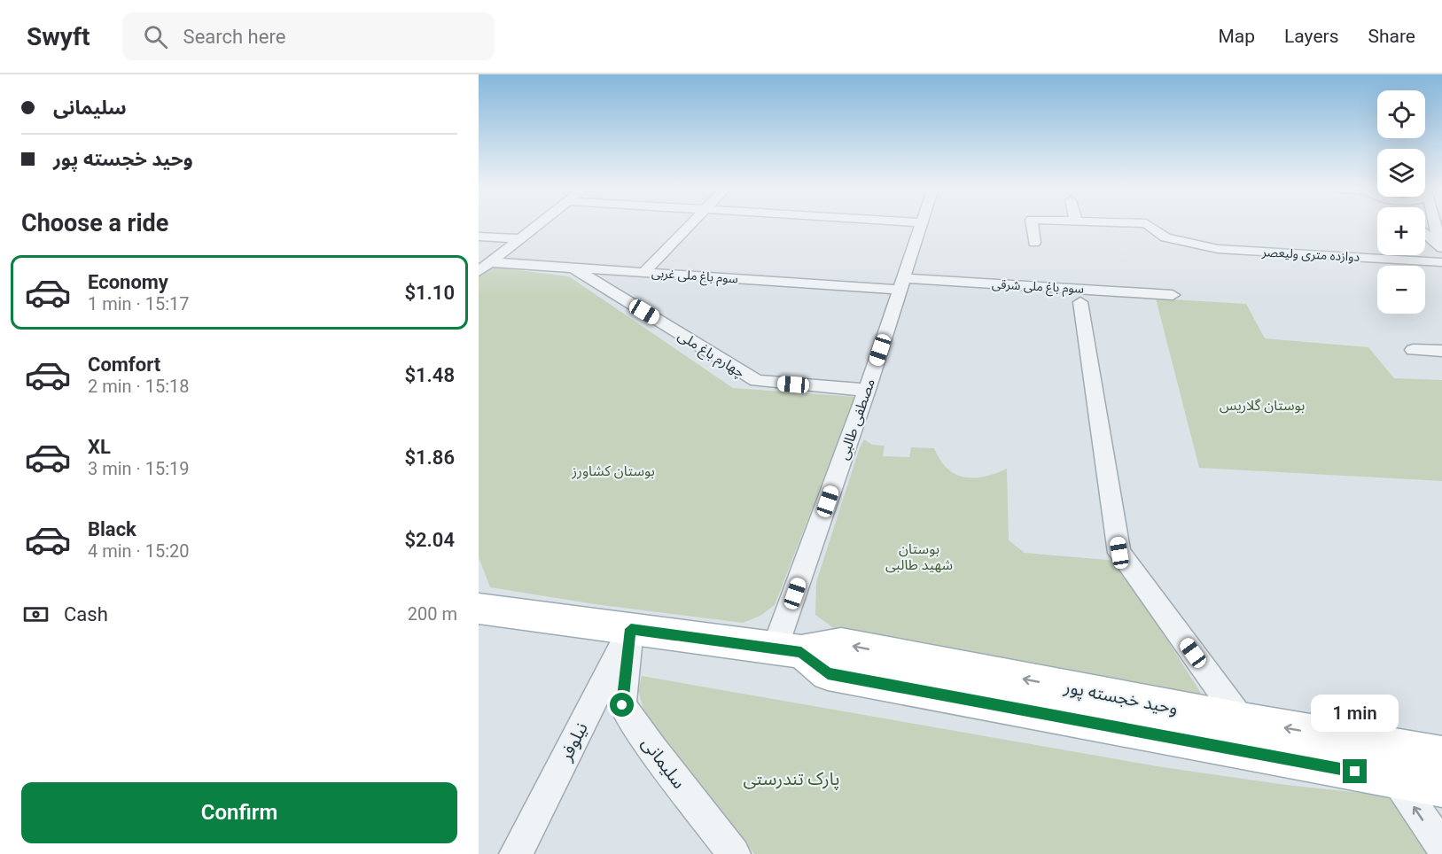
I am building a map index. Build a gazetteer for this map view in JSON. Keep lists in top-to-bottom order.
{
  "streets": {
    "main road": ["وحید خجسته پور"],
    "street": [
      "دوازده متری ولیعصر",
      "سوم باغ ملی غربی",
      "سوم باغ ملی شرقی",
      "چهارم باغ ملی",
      "مصطفی طالبی",
      "نیلوفر",
      "سلیمانی"
    ]
  },
  "crossings": [
    ["سوم باغ ملی غربی", "سوم باغ ملی شرقی"],
    ["سوم باغ ملی غربی", "چهارم باغ ملی"],
    ["سوم باغ ملی غربی", "مصطفی طالبی"],
    ["سوم باغ ملی شرقی", "مصطفی طالبی"],
    ["چهارم باغ ملی", "مصطفی طالبی"],
    ["مصطفی طالبی", "وحید خجسته پور"],
    ["وحید خجسته پور", "نیلوفر"],
    ["وحید خجسته پور", "سلیمانی"],
    ["نیلوفر", "سلیمانی"]
  ],
  "parks": [
    "بوستان گلاریس",
    "بوستان کشاورز",
    "بوستان شهید طالبی",
    "پارک تندرستی"
  ],
  "page": {
    "header": "Swyft",
    "search": "Search here",
    "nav": ["Map", "Layers", "Share"],
    "banner": ["سلیمانی", "وحید خجسته پور"],
    "map_buttons": ["+", "−"],
    "heading": "Choose a ride",
    "list": [
      {
        "name": "Economy",
        "note": "1 min · 15:17",
        "value": "$1.10"
      },
      {
        "name": "Comfort",
        "note": "2 min · 15:18",
        "value": "$1.48"
      },
      {
        "name": "XL",
        "note": "3 min · 15:19",
        "value": "$1.86"
      },
      {
        "name": "Black",
        "note": "4 min · 15:20",
        "value": "$2.04"
      }
    ],
    "pay": ["Cash", "200 m"],
    "bubble": "1 min",
    "buttons": "Confirm"
  }
}
